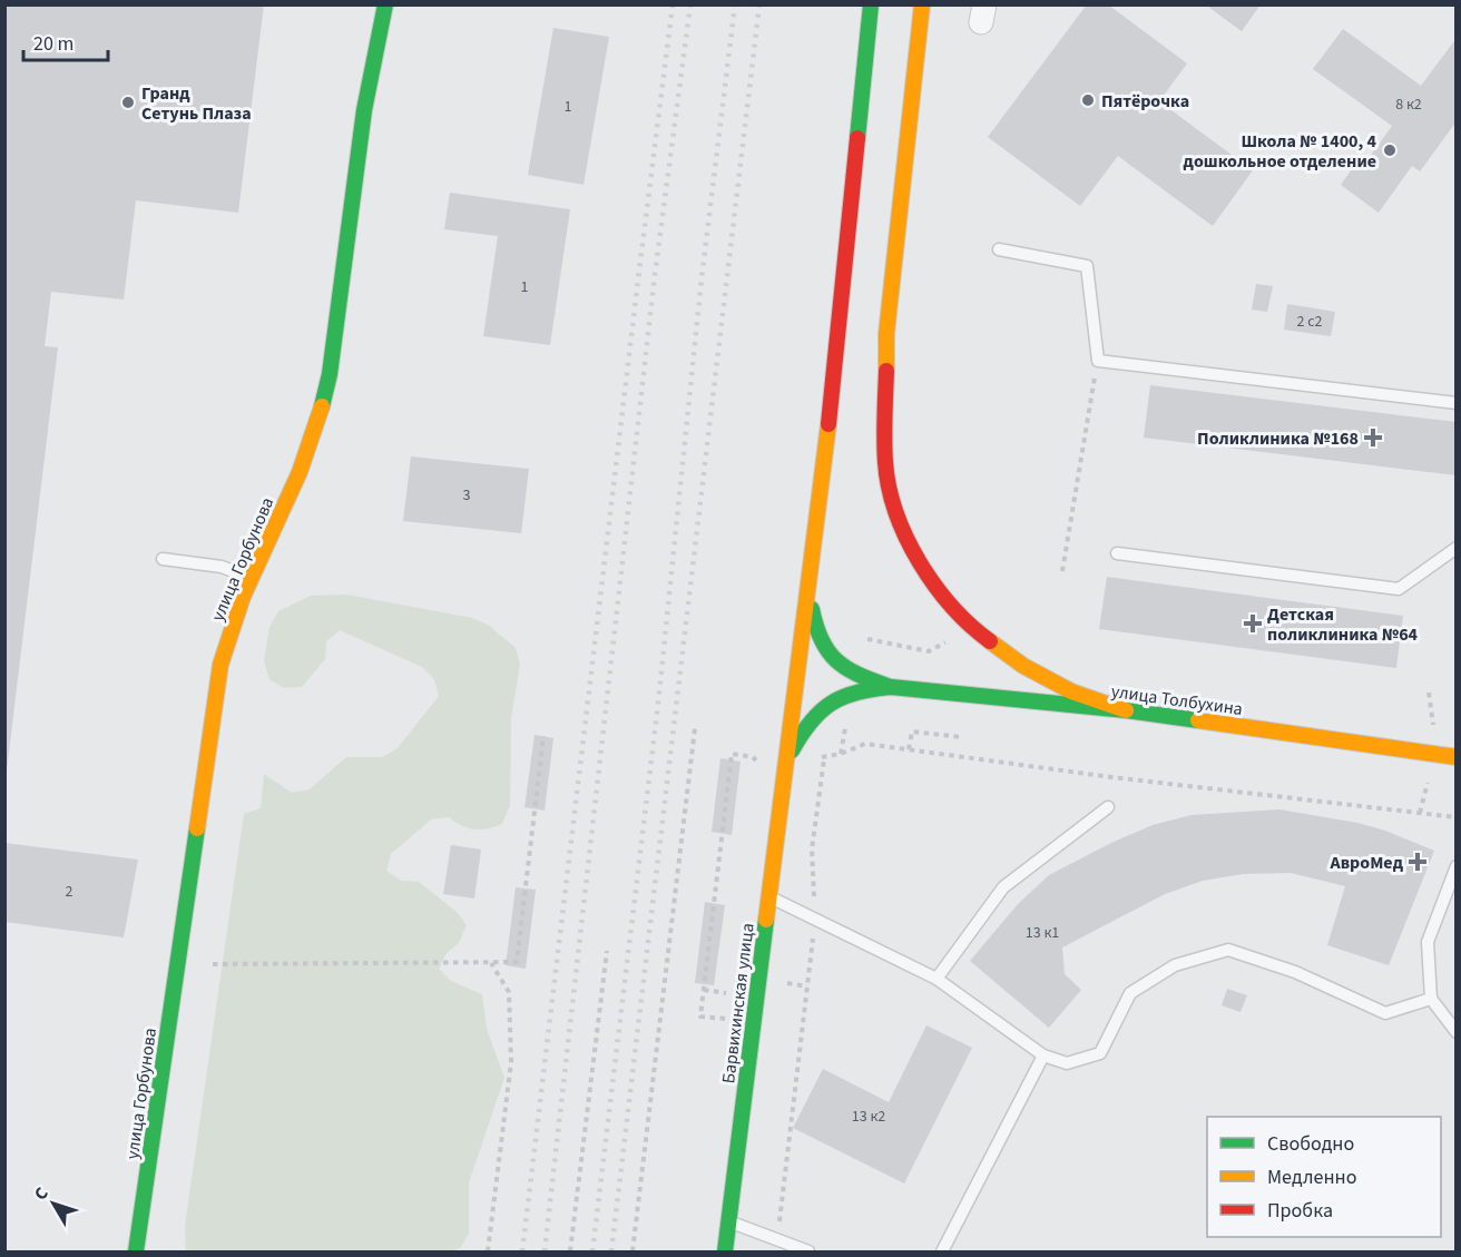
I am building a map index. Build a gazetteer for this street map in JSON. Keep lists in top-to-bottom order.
{
  "streets": {
    "street": ["улица Горбунова", "улица Толбухина", "Барвихинская улица"]
  },
  "crossings": [
    ["улица Толбухина", "Барвихинская улица"]
  ],
  "places": {
    "other": ["Пятёрочка", "Гранд Сетунь Плаза", "Школа № 1400, 4 дошкольное отделение"],
    "health": ["Поликлиника №168", "Детская поликлиника №64", "АвроМед"]
  },
  "house_numbers": [
    "8 к2",
    "1",
    "1",
    "2 с2",
    "3",
    "2",
    "13 к1",
    "13 к2"
  ],
  "legend": ["Свободно", "Медленно", "Пробка"],
  "scale_bar": "20 m",
  "north": "top left"
}
